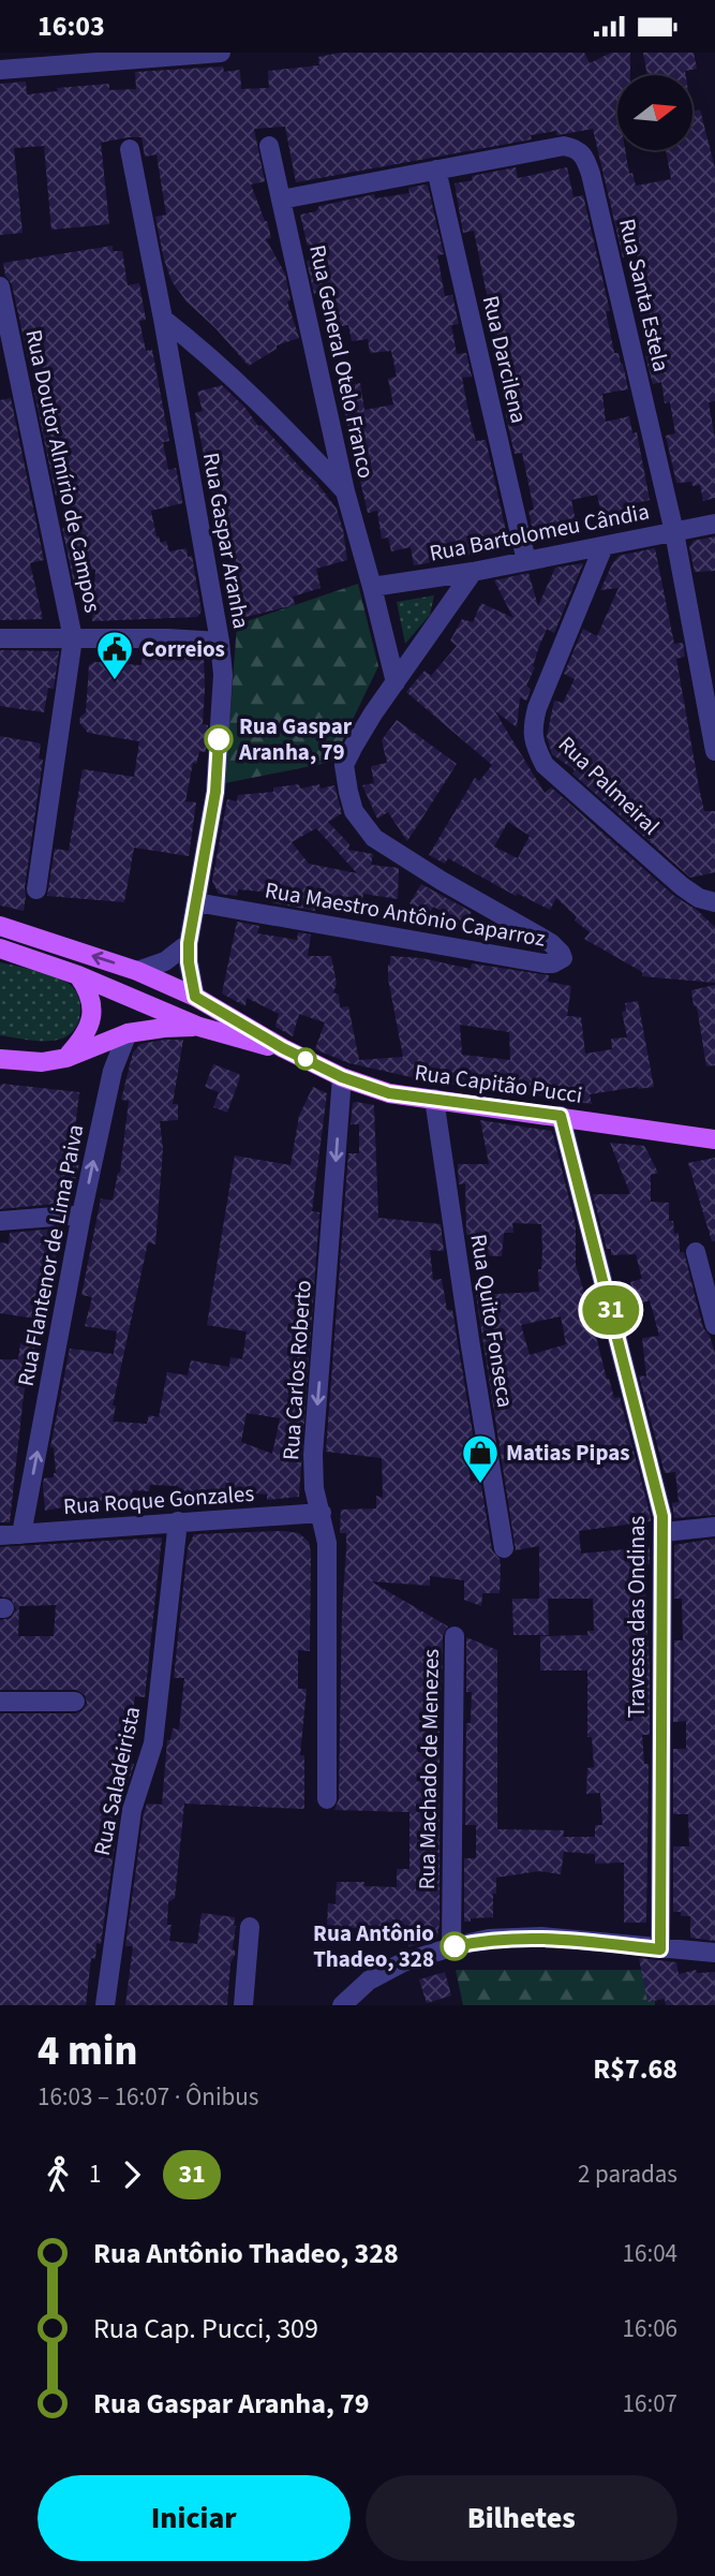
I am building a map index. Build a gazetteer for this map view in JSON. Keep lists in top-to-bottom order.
{
  "streets": {
    "main road": ["Rua Capitão Pucci"],
    "street": [
      "Rua Santa Estela",
      "Rua Darcilena",
      "Rua General Otelo Franco",
      "Rua Doutor Almírio de Campos",
      "Rua Bartolomeu Cândia",
      "Rua Gaspar Aranha",
      "Rua Palmeiral",
      "Rua Maestro Antônio Caparroz",
      "Rua Flantenor de Lima Paiva",
      "Rua Quito Fonseca",
      "Rua Carlos Roberto",
      "Rua Roque Gonzales",
      "Travessa das Ondinas",
      "Rua Machado de Menezes",
      "Rua Saladeirista"
    ]
  },
  "crossings": [
    ["Rua Santa Estela", "Rua Darcilena"],
    ["Rua Santa Estela", "Rua General Otelo Franco"],
    ["Rua Santa Estela", "Rua Bartolomeu Cândia"],
    ["Rua Darcilena", "Rua Bartolomeu Cândia"],
    ["Rua General Otelo Franco", "Rua Bartolomeu Cândia"],
    ["Rua General Otelo Franco", "Rua Maestro Antônio Caparroz"],
    ["Rua Bartolomeu Cândia", "Rua Palmeiral"],
    ["Rua Bartolomeu Cândia", "Rua Maestro Antônio Caparroz"],
    ["Rua Gaspar Aranha", "Rua Maestro Antônio Caparroz"],
    ["Rua Gaspar Aranha", "Rua Capitão Pucci"],
    ["Rua Capitão Pucci", "Rua Quito Fonseca"],
    ["Rua Capitão Pucci", "Rua Carlos Roberto"],
    ["Rua Capitão Pucci", "Travessa das Ondinas"],
    ["Rua Flantenor de Lima Paiva", "Rua Roque Gonzales"],
    ["Rua Carlos Roberto", "Rua Roque Gonzales"],
    ["Rua Roque Gonzales", "Rua Saladeirista"]
  ],
  "one_way": ["Rua Flantenor de Lima Paiva", "Rua Carlos Roberto"],
  "places": {
    "public building": ["Correios"],
    "other": ["Rua Gaspar Aranha, 79", "Rua Antônio Thadeo, 328"],
    "shop": ["Matias Pipas"]
  },
  "lines": ["bus line 31"],
  "north": "right",
  "page": {
    "status": "16:03",
    "on_map": "31",
    "heading": ["4 min", "16:03 – 16:07 · Ônibus", "R$7.68"],
    "legs": ["1", "31", "2 paradas"],
    "list": [
      {
        "name": "Rua Antônio Thadeo, 328",
        "value": "16:04"
      },
      {
        "name": "Rua Cap. Pucci, 309",
        "value": "16:06"
      },
      {
        "name": "Rua Gaspar Aranha, 79",
        "value": "16:07"
      }
    ],
    "buttons": ["Iniciar", "Bilhetes"]
  }
}
